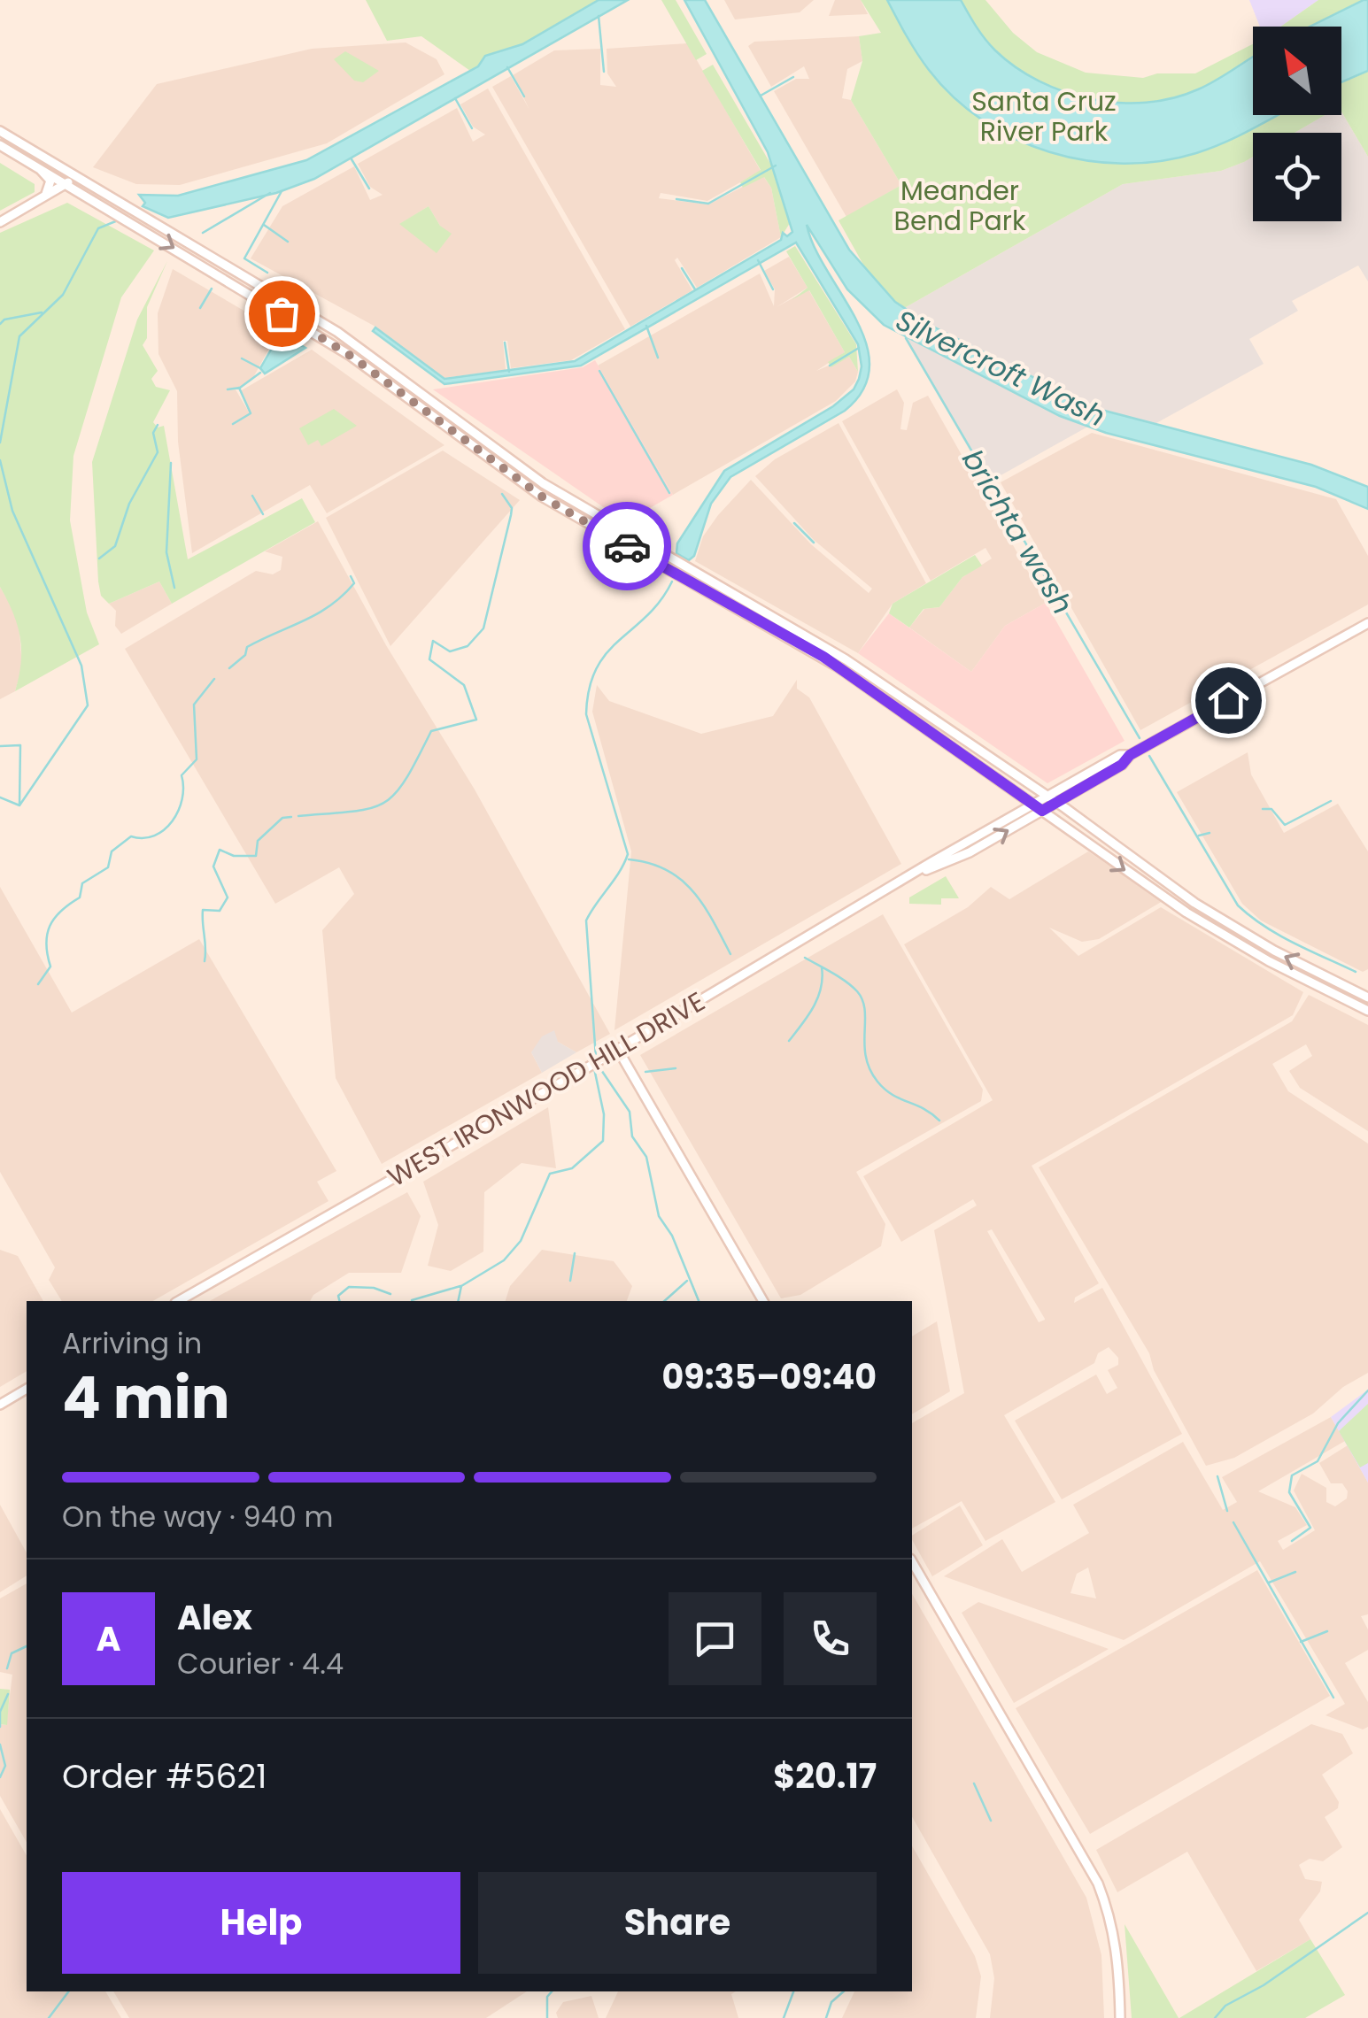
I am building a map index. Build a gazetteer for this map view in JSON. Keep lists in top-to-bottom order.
{
  "streets": {
    "main road": ["WEST IRONWOOD HILL DRIVE"]
  },
  "water": ["Silvercroft Wash", "brichta wash"],
  "parks": ["Santa Cruz River Park", "Meander Bend Park"],
  "north": "top left",
  "page": {
    "heading": ["4 min", "Arriving in", "09:35–09:40"],
    "panel": [
      "Alex",
      "Courier · 4.4",
      "Order #5621",
      "$20.17"
    ],
    "bar": "On the way · 940 m",
    "round": "A",
    "buttons": ["Help", "Share"]
  }
}
